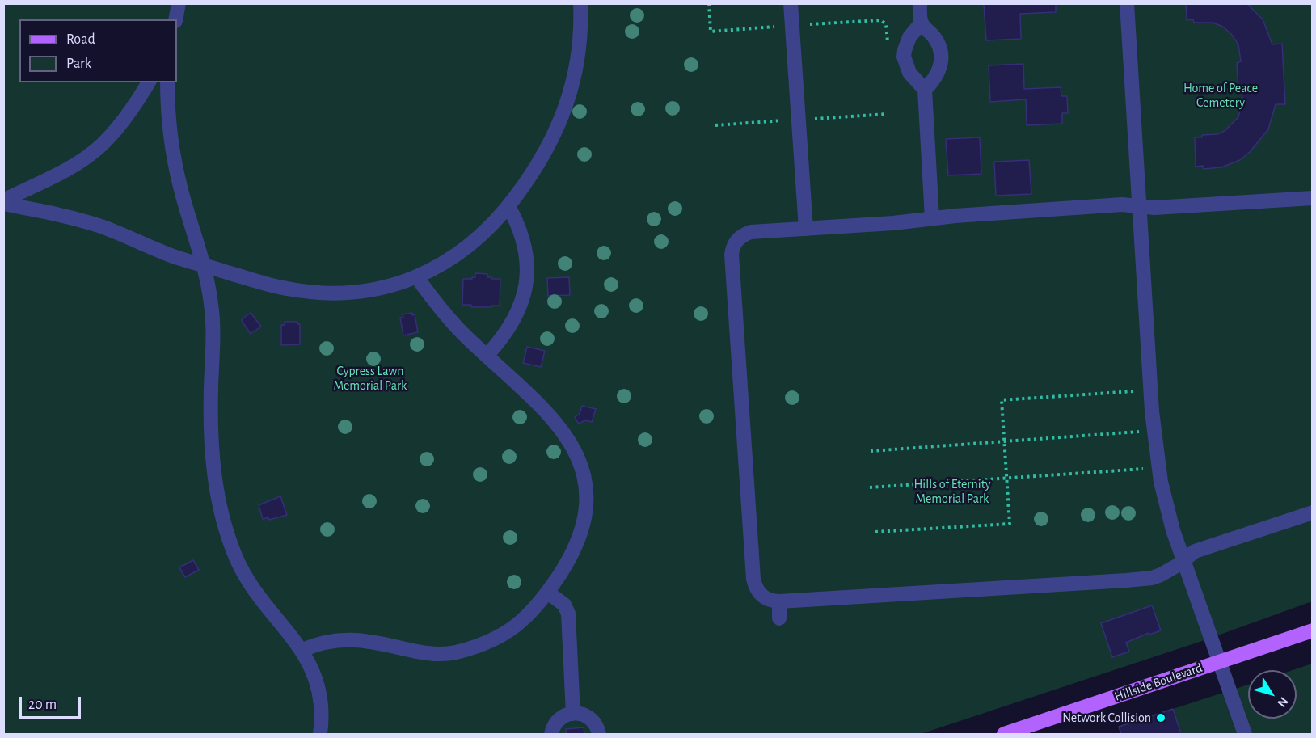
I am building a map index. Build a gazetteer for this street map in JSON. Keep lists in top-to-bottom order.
{
  "streets": {
    "main road": ["Hillside Boulevard"]
  },
  "parks": ["Home of Peace Cemetery", "Cypress Lawn Memorial Park", "Hills of Eternity Memorial Park"],
  "places": ["Network Collision"],
  "legend": ["Road", "Park"],
  "scale_bar": "20 m",
  "north": "bottom right"
}
